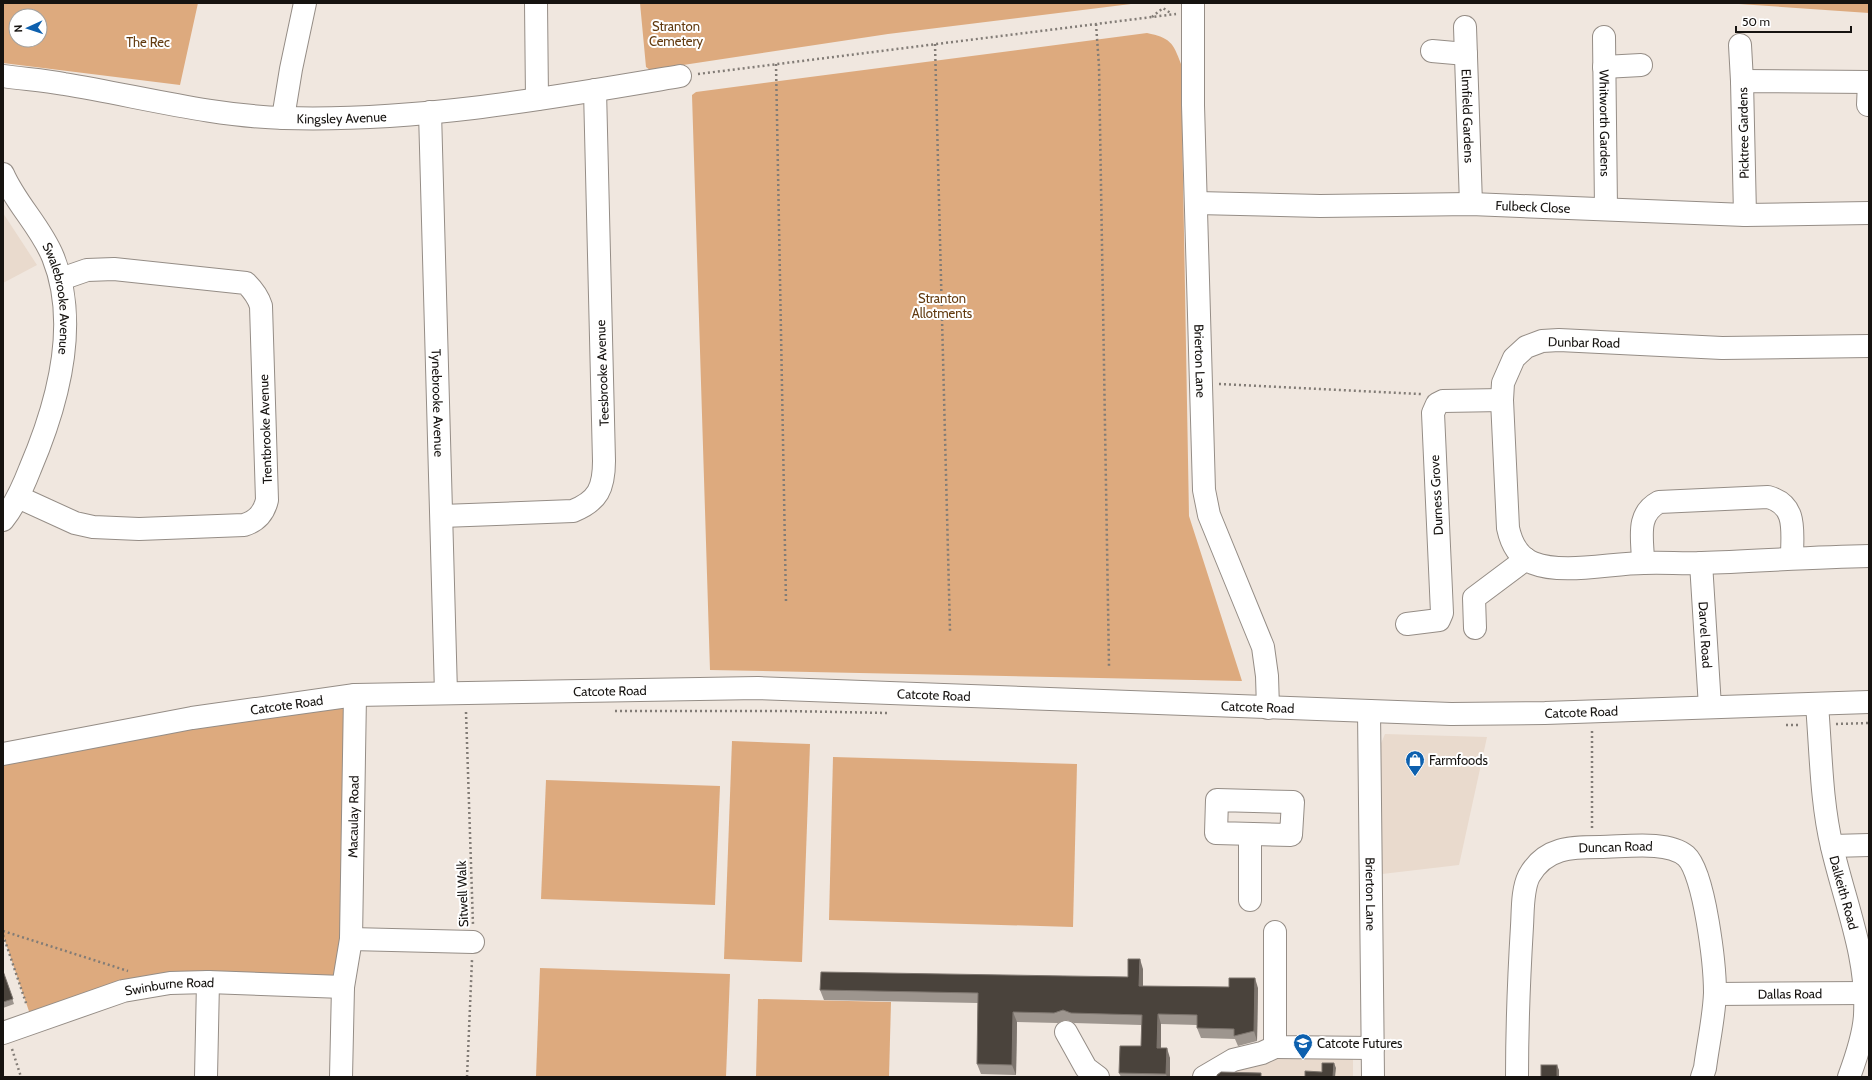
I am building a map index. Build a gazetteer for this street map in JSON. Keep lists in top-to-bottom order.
{
  "streets": {
    "street": [
      "Kingsley Avenue",
      "Elmfield Gardens",
      "Whitworth Gardens",
      "Picktree Gardens",
      "Fulbeck Close",
      "Swalebrooke Avenue",
      "Dunbar Road",
      "Brierton Lane",
      "Teesbrooke Avenue",
      "Tynebrooke Avenue",
      "Trentbrooke Avenue",
      "Durness Grove",
      "Darvel Road",
      "Catcote Road",
      "Macaulay Road",
      "Duncan Road",
      "Dalkeith Road",
      "Swinburne Road",
      "Dallas Road"
    ],
    "path": ["Sitwell Walk"]
  },
  "crossings": [
    ["Kingsley Avenue", "Teesbrooke Avenue"],
    ["Kingsley Avenue", "Tynebrooke Avenue"],
    ["Elmfield Gardens", "Fulbeck Close"],
    ["Whitworth Gardens", "Fulbeck Close"],
    ["Picktree Gardens", "Fulbeck Close"],
    ["Fulbeck Close", "Brierton Lane"],
    ["Swalebrooke Avenue", "Trentbrooke Avenue"],
    ["Dunbar Road", "Darvel Road"],
    ["Brierton Lane", "Catcote Road"],
    ["Teesbrooke Avenue", "Tynebrooke Avenue"],
    ["Tynebrooke Avenue", "Catcote Road"],
    ["Darvel Road", "Catcote Road"],
    ["Catcote Road", "Macaulay Road"],
    ["Catcote Road", "Dalkeith Road"],
    ["Macaulay Road", "Swinburne Road"],
    ["Duncan Road", "Dallas Road"],
    ["Dalkeith Road", "Dallas Road"]
  ],
  "parks": ["Stranton Cemetery", "The Rec", "Stranton Allotments"],
  "places": {
    "shop": ["Farmfoods"],
    "school or university": ["Catcote Futures"]
  },
  "scale_bar": "50 m",
  "north": "left"
}
